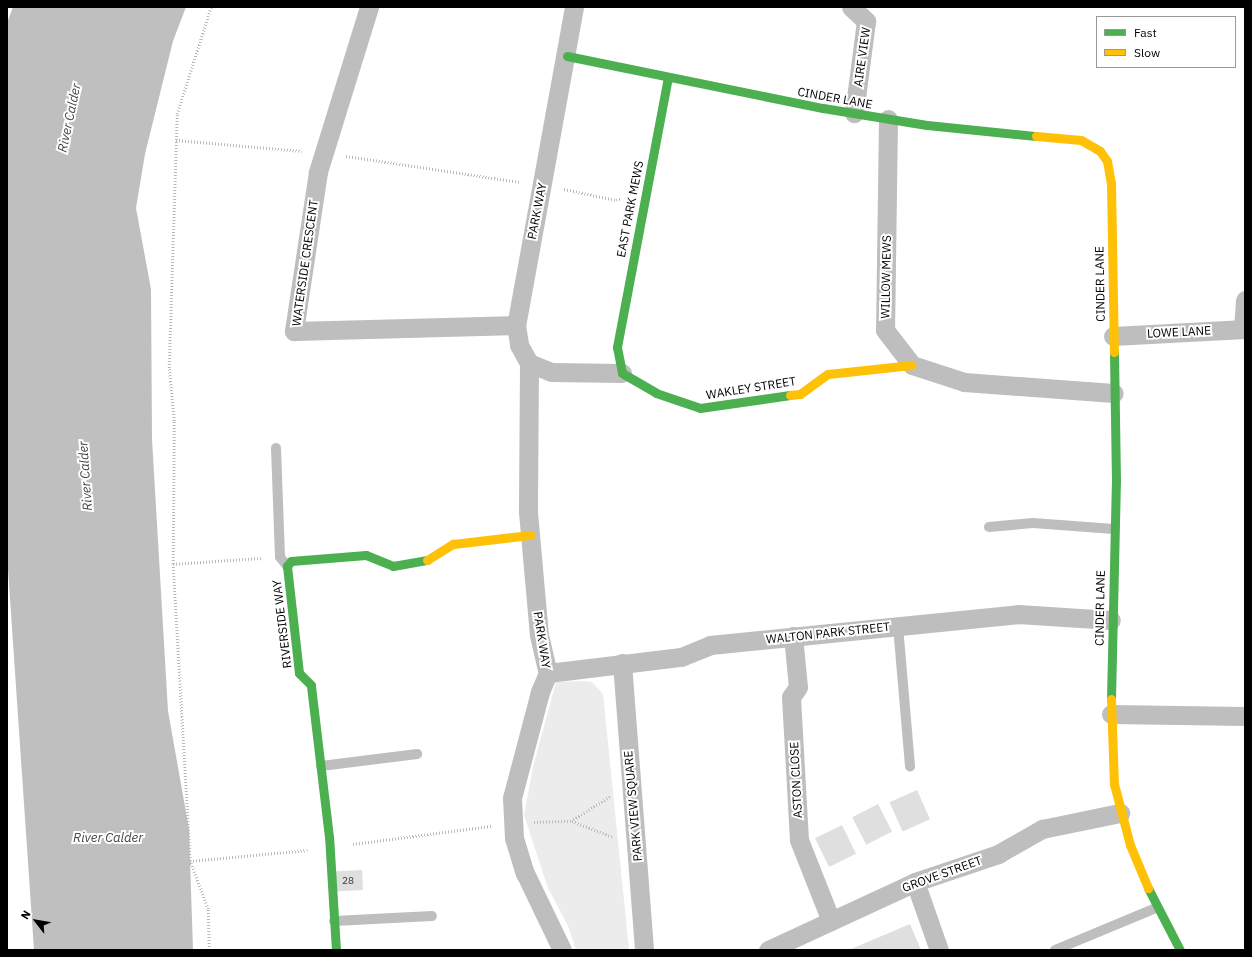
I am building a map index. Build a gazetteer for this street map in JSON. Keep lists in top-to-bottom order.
{
  "streets": {
    "street": [
      "AIRE VIEW",
      "CINDER LANE",
      "EAST PARK MEWS",
      "PARK WAY",
      "WATERSIDE CRESCENT",
      "WILLOW MEWS",
      "LOWE LANE",
      "WAKLEY STREET",
      "RIVERSIDE WAY",
      "WALTON PARK STREET",
      "ASTON CLOSE",
      "PARK VIEW SQUARE",
      "GROVE STREET"
    ]
  },
  "crossings": [
    ["AIRE VIEW", "CINDER LANE"],
    ["CINDER LANE", "EAST PARK MEWS"],
    ["CINDER LANE", "PARK WAY"],
    ["CINDER LANE", "WILLOW MEWS"],
    ["CINDER LANE", "LOWE LANE"],
    ["CINDER LANE", "WALTON PARK STREET"],
    ["CINDER LANE", "GROVE STREET"],
    ["EAST PARK MEWS", "WAKLEY STREET"],
    ["PARK WAY", "WATERSIDE CRESCENT"],
    ["PARK WAY", "RIVERSIDE WAY"],
    ["PARK WAY", "WALTON PARK STREET"],
    ["WILLOW MEWS", "WAKLEY STREET"],
    ["WALTON PARK STREET", "ASTON CLOSE"],
    ["WALTON PARK STREET", "PARK VIEW SQUARE"],
    ["ASTON CLOSE", "GROVE STREET"]
  ],
  "water": ["River Calder"],
  "house_numbers": ["28"],
  "legend": ["Fast", "Slow"],
  "north": "top left"
}
